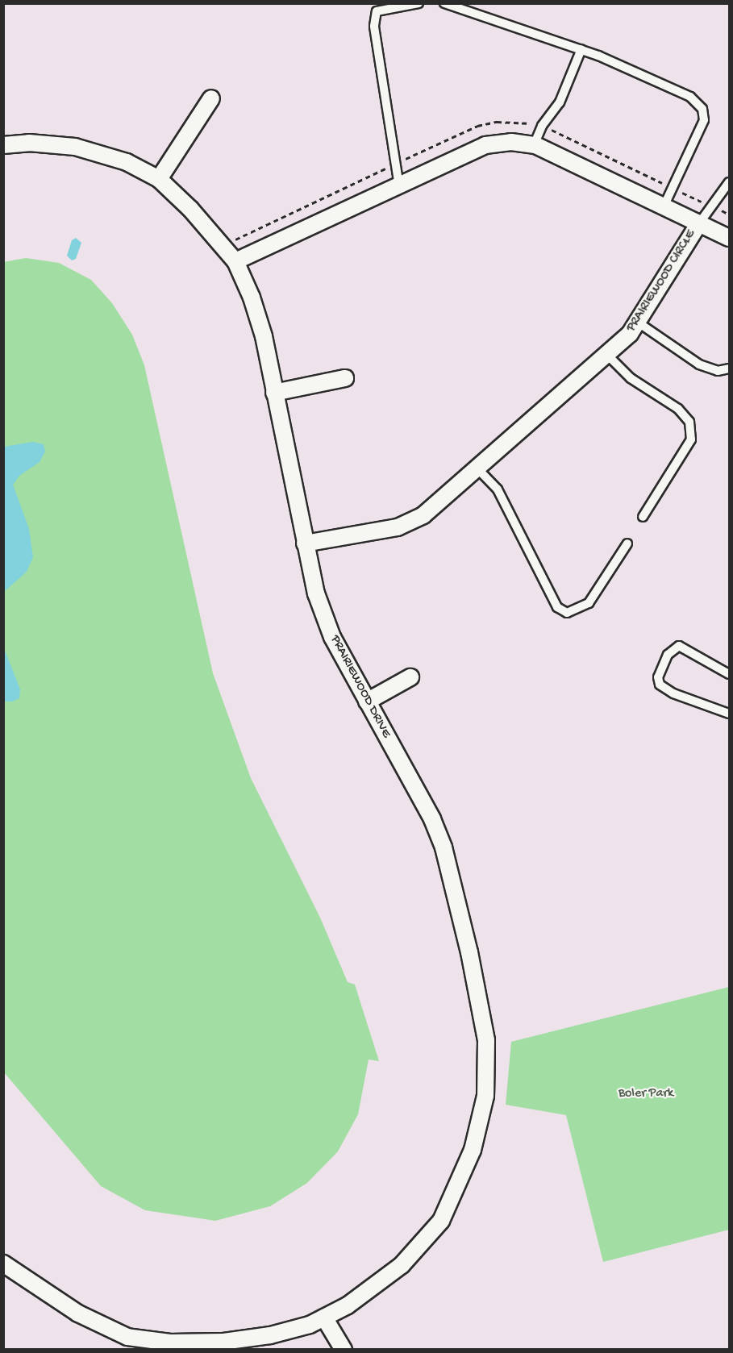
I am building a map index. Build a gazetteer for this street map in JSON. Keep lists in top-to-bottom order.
{
  "streets": {
    "street": ["PRAIRIEWOOD CIRCLE", "PRAIRIEWOOD DRIVE"]
  },
  "crossings": [
    ["PRAIRIEWOOD CIRCLE", "PRAIRIEWOOD DRIVE"]
  ],
  "parks": ["Boler Park"]
}
